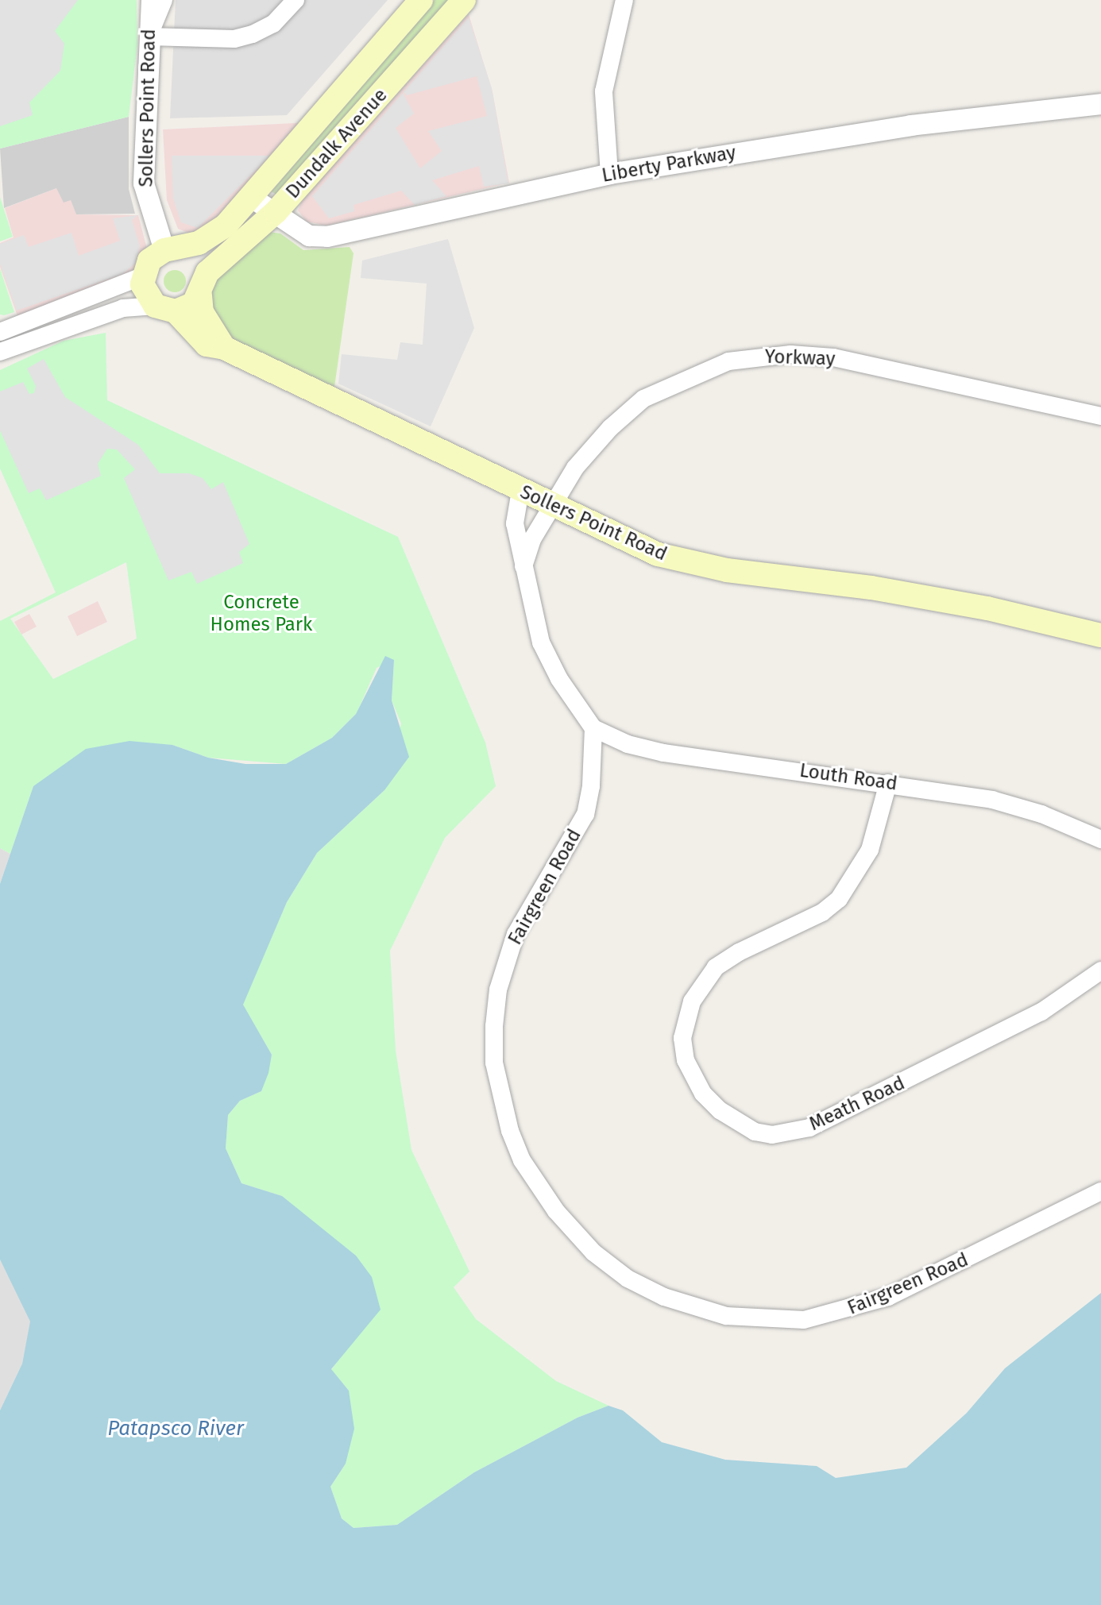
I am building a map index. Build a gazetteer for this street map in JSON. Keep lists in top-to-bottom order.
{
  "streets": {
    "main road": ["Sollers Point Road", "Dundalk Avenue"],
    "street": [
      "Liberty Parkway",
      "Yorkway",
      "Louth Road",
      "Fairgreen Road",
      "Meath Road"
    ]
  },
  "crossings": [
    ["Sollers Point Road", "Dundalk Avenue"],
    ["Sollers Point Road", "Yorkway"],
    ["Dundalk Avenue", "Liberty Parkway"],
    ["Louth Road", "Fairgreen Road"],
    ["Louth Road", "Meath Road"]
  ],
  "water": ["Patapsco River"],
  "parks": ["Concrete Homes Park"]
}
